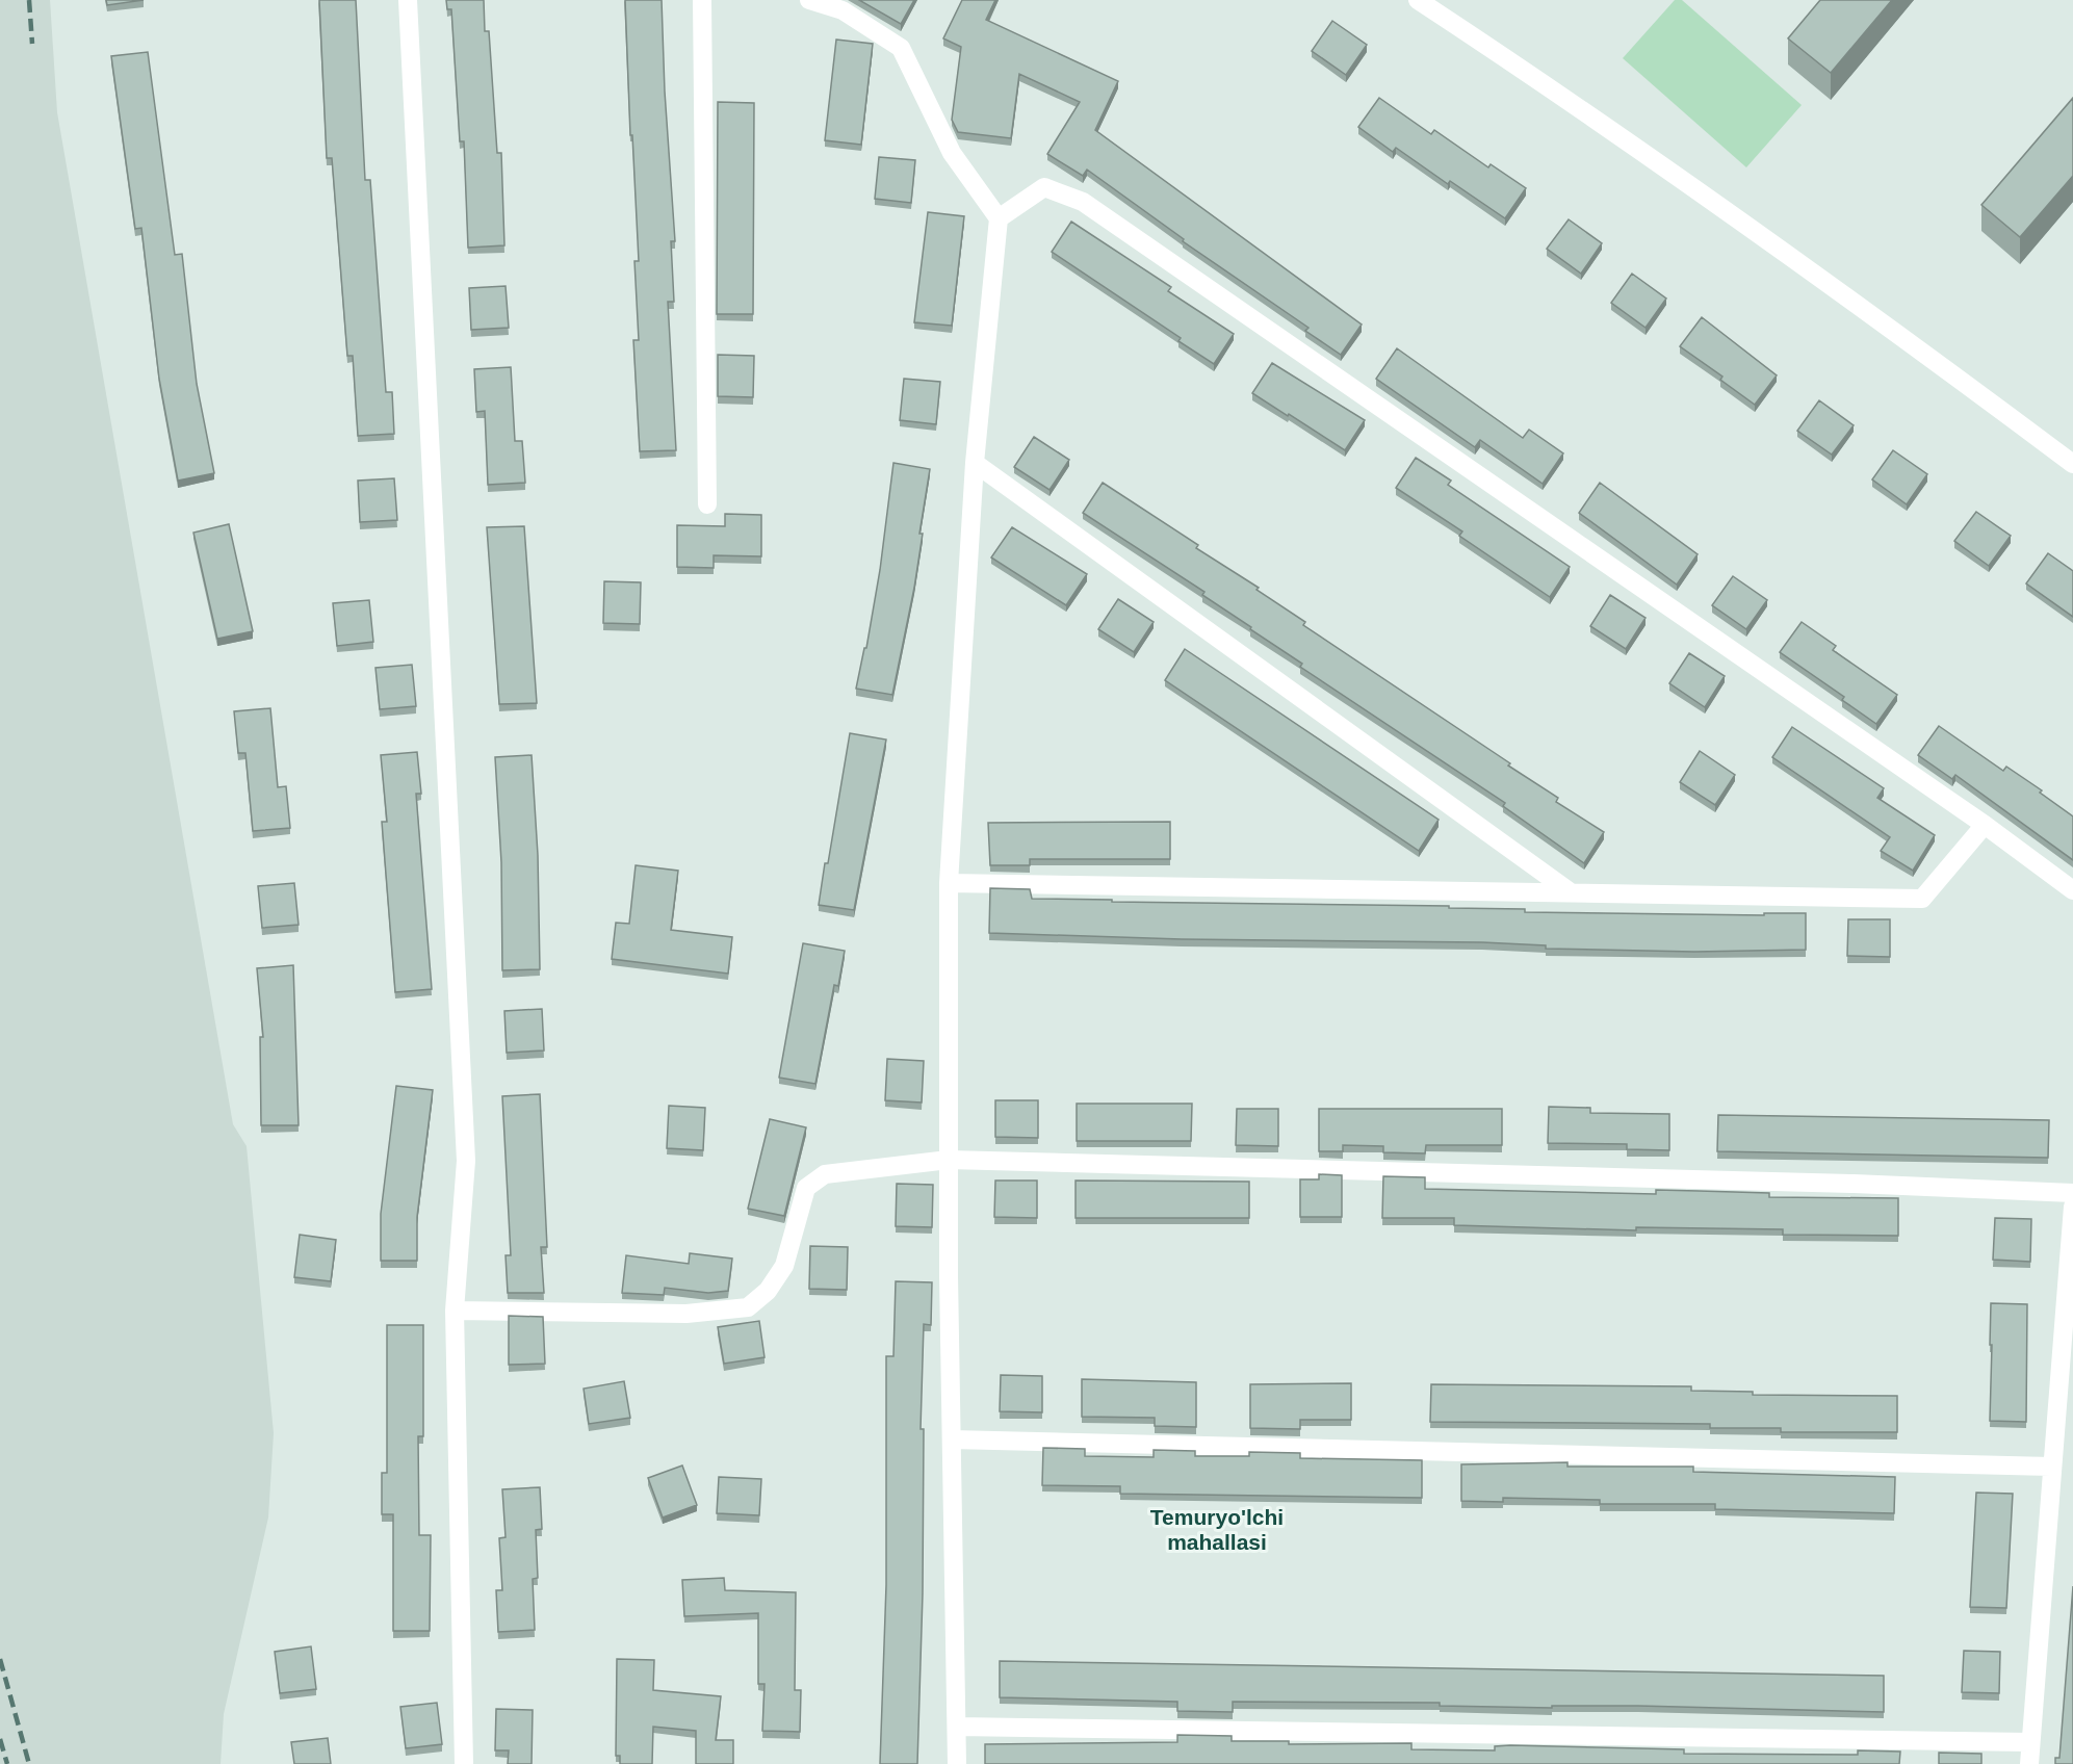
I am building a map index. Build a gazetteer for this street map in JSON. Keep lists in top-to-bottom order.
{
  "districts": ["Temuryo'lchi mahallasi"]
}
